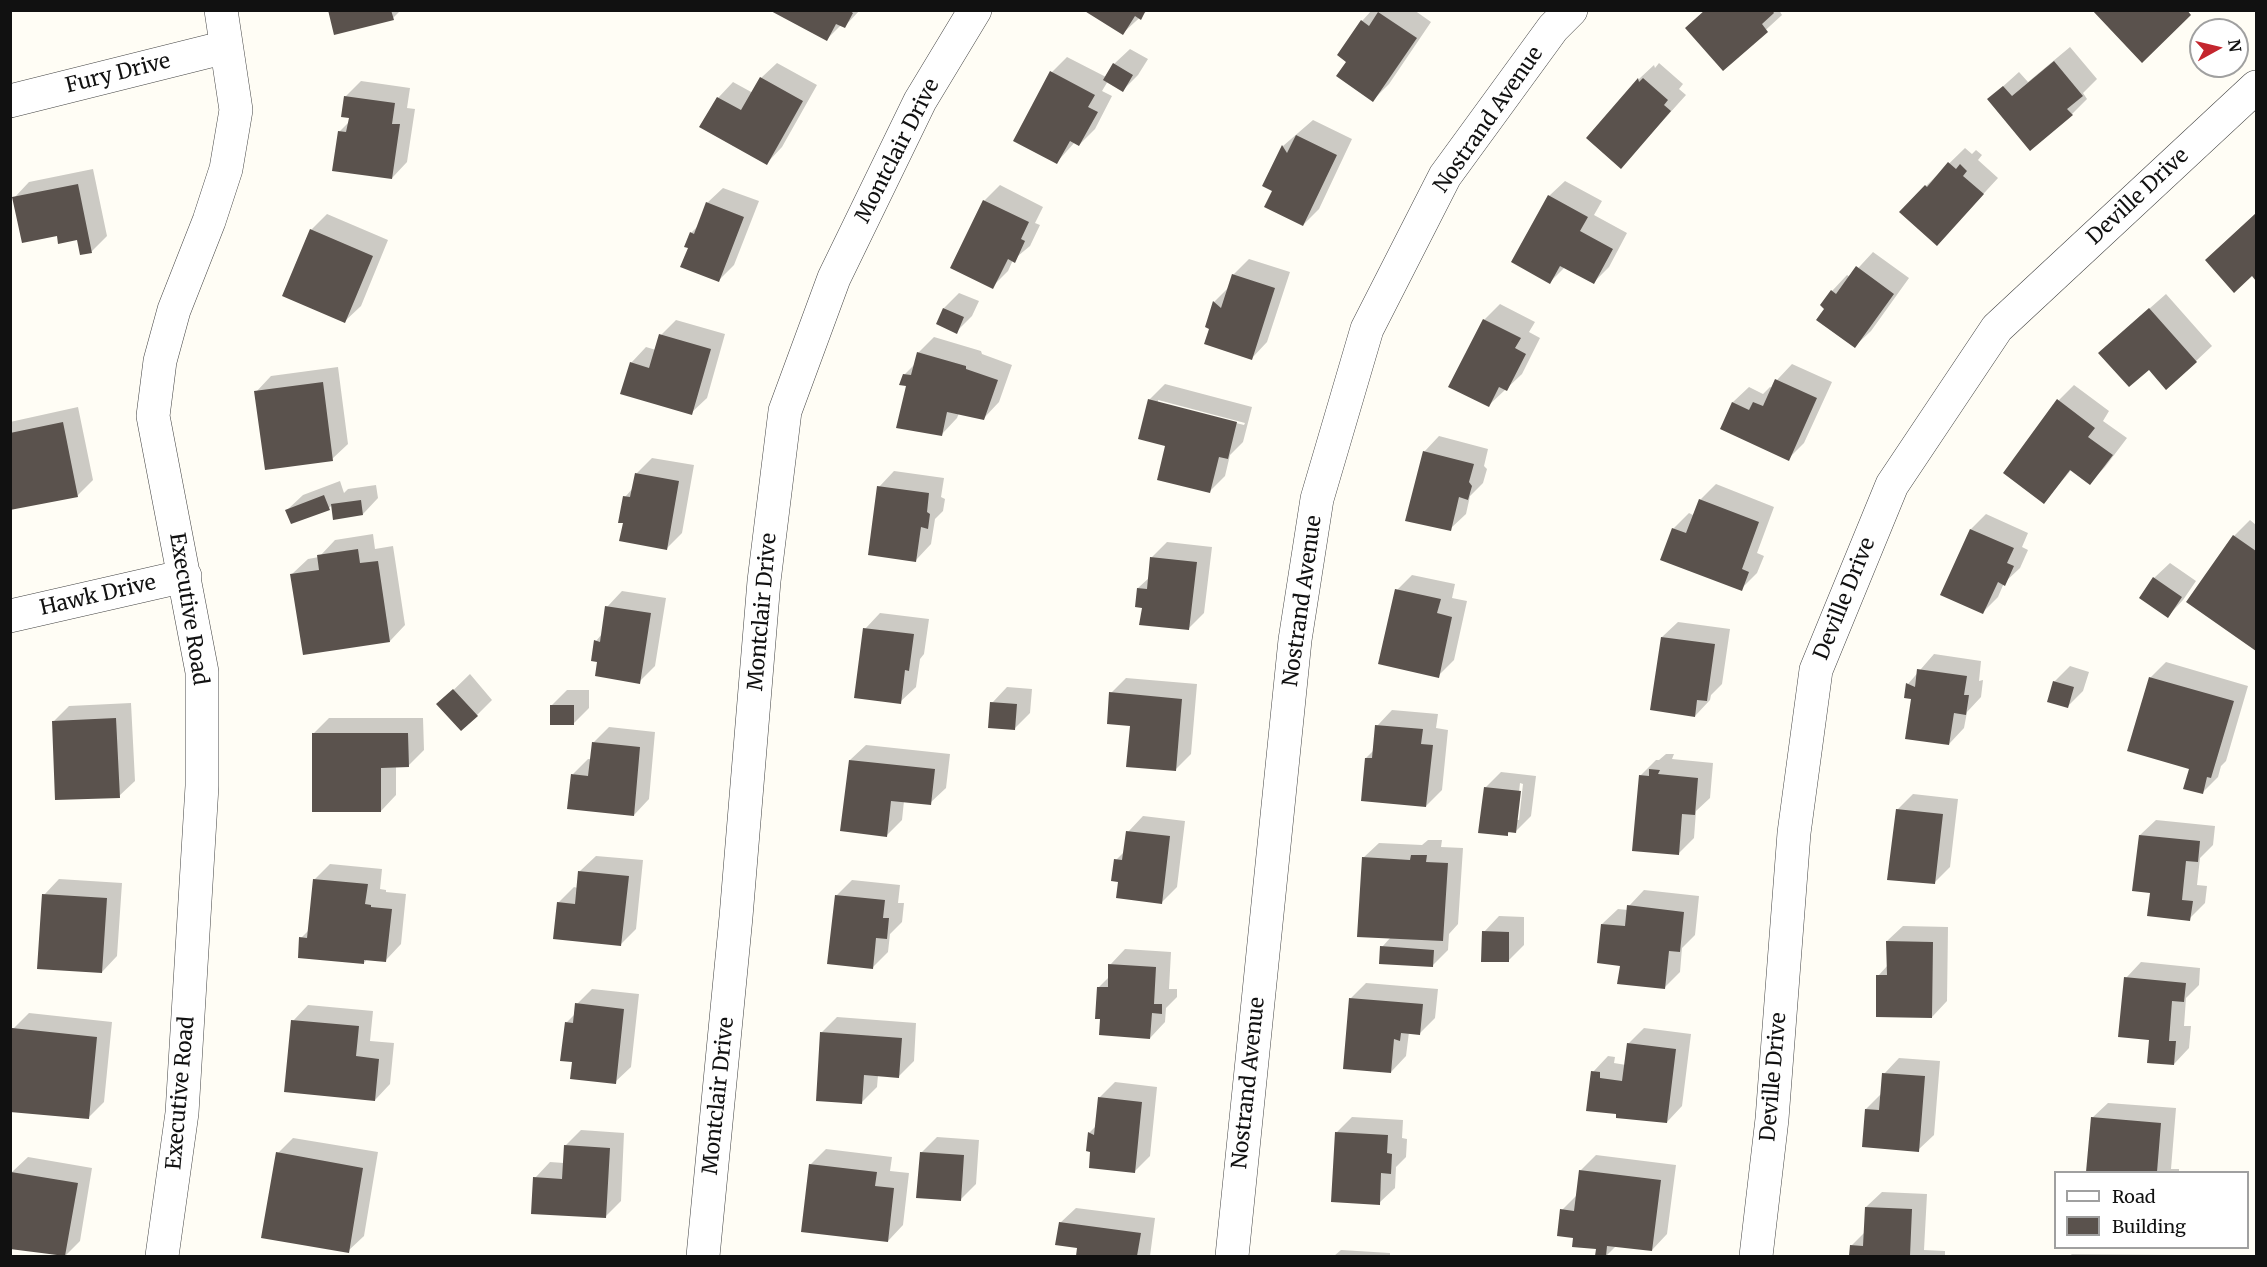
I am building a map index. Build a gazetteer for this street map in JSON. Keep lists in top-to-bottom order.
{
  "streets": {
    "street": [
      "Fury Drive",
      "Nostrand Avenue",
      "Montclair Drive",
      "Deville Drive",
      "Hawk Drive",
      "Executive Road"
    ]
  },
  "crossings": [
    ["Fury Drive", "Executive Road"],
    ["Hawk Drive", "Executive Road"]
  ],
  "legend": ["Road", "Building"],
  "north": "right"
}
